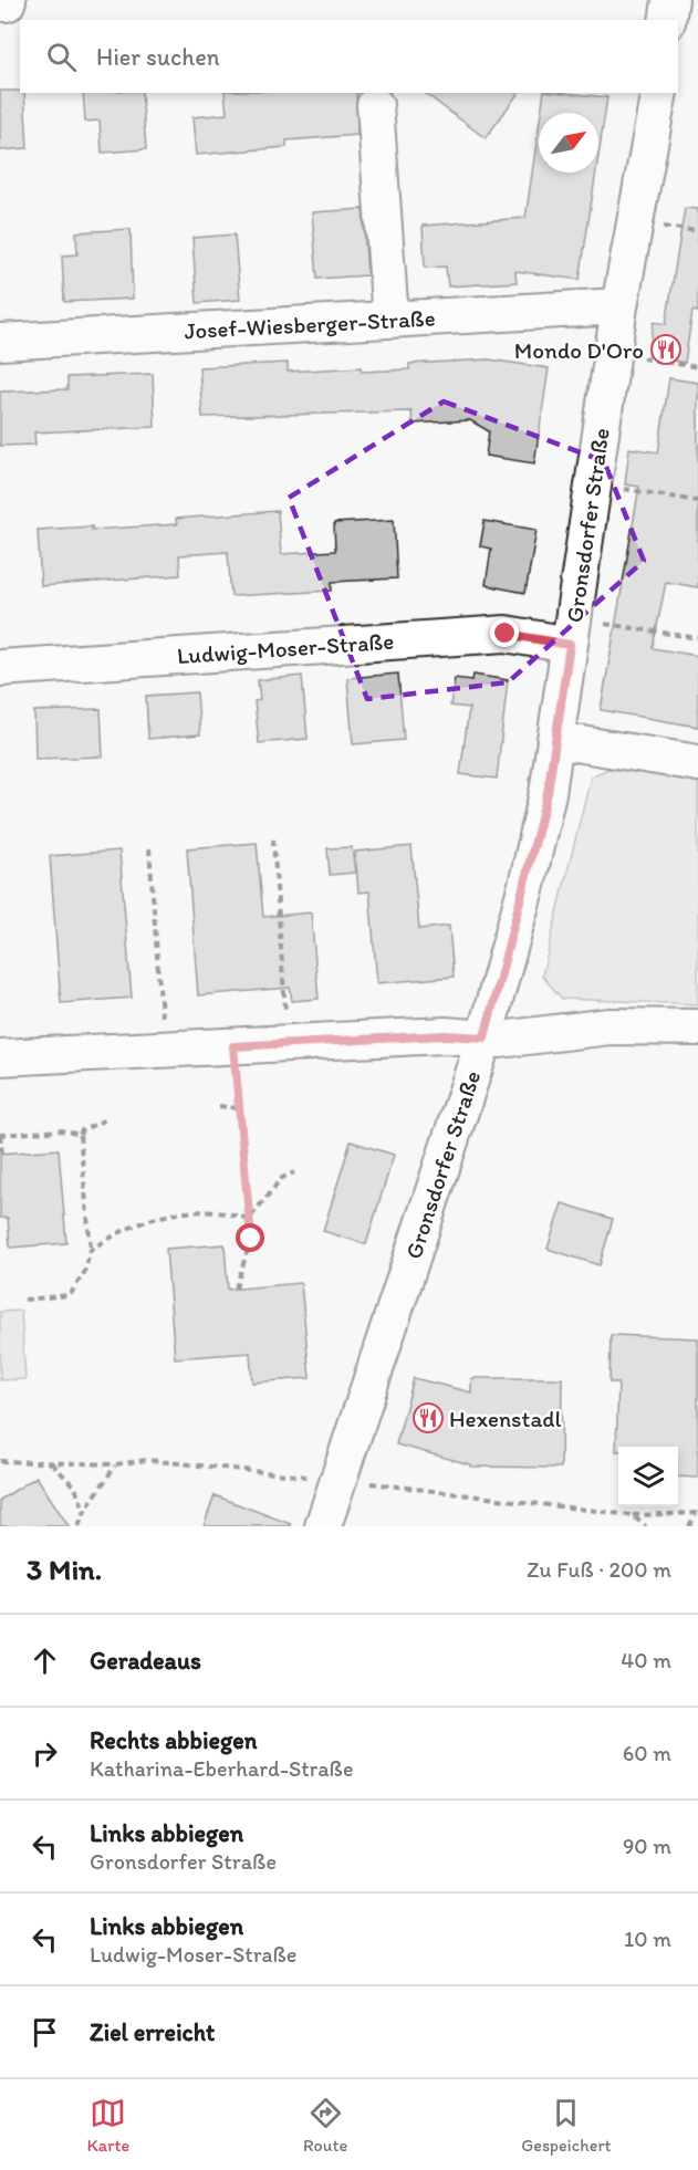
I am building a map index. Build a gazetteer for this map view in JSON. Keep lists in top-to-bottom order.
{
  "streets": {
    "street": ["Josef-Wiesberger-Straße", "Gronsdorfer Straße", "Ludwig-Moser-Straße"]
  },
  "crossings": [
    ["Josef-Wiesberger-Straße", "Gronsdorfer Straße"],
    ["Gronsdorfer Straße", "Ludwig-Moser-Straße"]
  ],
  "places": {
    "restaurant": ["Mondo D'Oro", "Hexenstadl"]
  },
  "north": "top right",
  "page": {
    "search": "Hier suchen",
    "heading": ["3 Min.", "Zu Fuß · 200 m"],
    "list": [
      ["Geradeaus", "40 m"],
      ["Rechts abbiegen", "Katharina-Eberhard-Straße", "60 m"],
      ["Links abbiegen", "Gronsdorfer Straße", "90 m"],
      ["Links abbiegen", "Ludwig-Moser-Straße", "10 m"],
      "Ziel erreicht"
    ],
    "nav": ["Karte", "Route", "Gespeichert"]
  }
}
